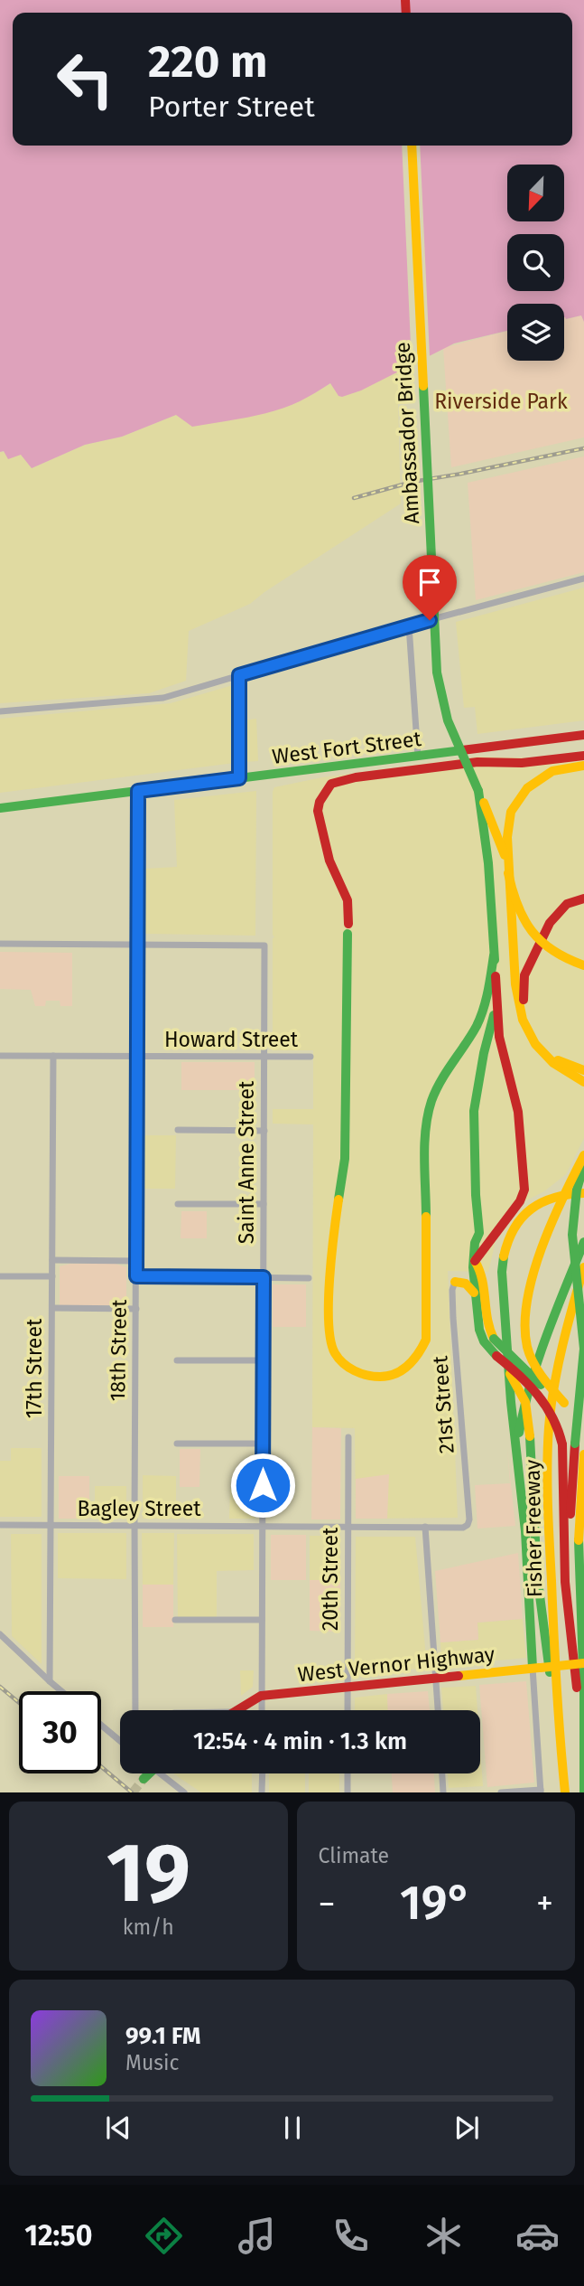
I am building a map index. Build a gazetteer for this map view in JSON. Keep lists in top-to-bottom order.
{
  "streets": {
    "main road": [
      "Ambassador Bridge",
      "West Fort Street",
      "Fisher Freeway",
      "West Vernor Highway"
    ],
    "street": [
      "Howard Street",
      "Saint Anne Street",
      "18th Street",
      "17th Street",
      "21st Street",
      "Bagley Street",
      "20th Street"
    ]
  },
  "crossings": [
    ["West Fort Street", "18th Street"],
    ["Howard Street", "Saint Anne Street"],
    ["Howard Street", "18th Street"],
    ["Howard Street", "17th Street"],
    ["Saint Anne Street", "18th Street"],
    ["Saint Anne Street", "Bagley Street"],
    ["Saint Anne Street", "West Vernor Highway"],
    ["18th Street", "Bagley Street"],
    ["17th Street", "Bagley Street"],
    ["21st Street", "Bagley Street"],
    ["Bagley Street", "20th Street"],
    ["20th Street", "West Vernor Highway"]
  ],
  "parks": ["Riverside Park"],
  "north": "bottom left",
  "page": {
    "turn": ["220 m", "Porter Street"],
    "limit": "30",
    "trip": "12:54 · 4 min · 1.3 km",
    "tile": [
      ["19", "km/h"],
      "Climate"
    ],
    "heat": ["−", "19°", "+"],
    "song": ["99.1 FM", "Music"],
    "tabs": "12:50"
  }
}
